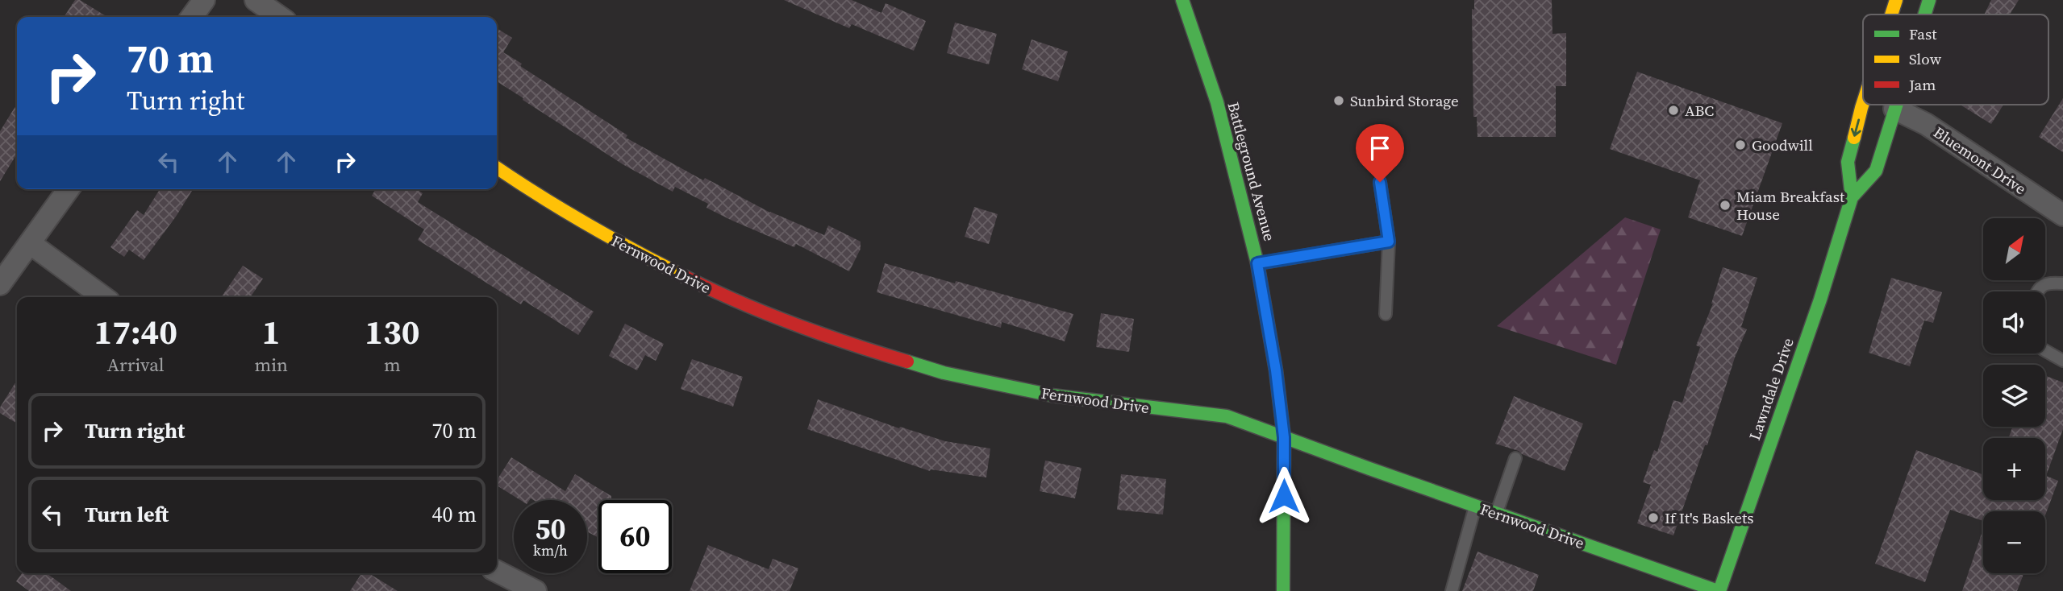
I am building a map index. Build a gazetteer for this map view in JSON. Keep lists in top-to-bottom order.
{
  "streets": {
    "main road": ["Battleground Avenue", "Fernwood Drive", "Lawndale Drive"],
    "street": ["Bluemont Drive"]
  },
  "crossings": [
    ["Bluemont Drive", "Lawndale Drive"],
    ["Battleground Avenue", "Fernwood Drive"],
    ["Fernwood Drive", "Lawndale Drive"]
  ],
  "places": [
    "Sunbird Storage",
    "ABC",
    "Goodwill",
    "Miam Breakfast House",
    "If It's Baskets"
  ],
  "legend": ["Fast", "Slow", "Jam"],
  "north": "top right",
  "page": {
    "turn": ["70 m", "Turn right"],
    "map_buttons": ["+", "−"],
    "eta": [
      "17:40",
      "Arrival",
      "1",
      "min",
      "130",
      "m"
    ],
    "list": [
      {
        "name": "Turn right",
        "value": "70 m"
      },
      {
        "name": "Turn left",
        "value": "40 m"
      }
    ],
    "speed": "50 km/h",
    "limit": "60"
  }
}
